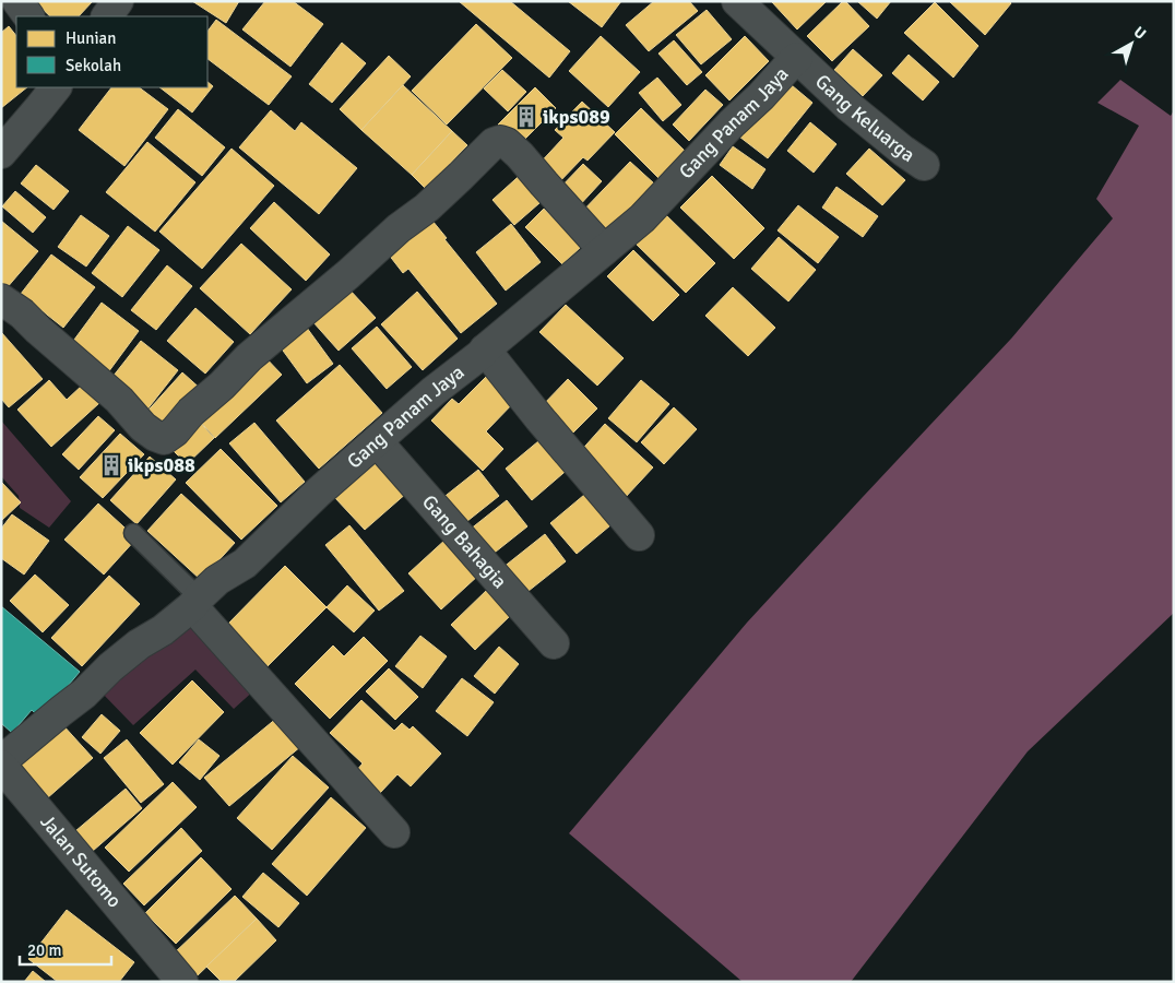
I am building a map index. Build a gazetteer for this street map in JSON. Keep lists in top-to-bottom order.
{
  "streets": {
    "street": [
      "Gang Keluarga",
      "Gang Panam Jaya",
      "Gang Bahagia",
      "Jalan Sutomo"
    ]
  },
  "crossings": [
    ["Gang Keluarga", "Gang Panam Jaya"],
    ["Gang Panam Jaya", "Gang Bahagia"],
    ["Gang Panam Jaya", "Jalan Sutomo"]
  ],
  "places": {
    "building": ["ikps089", "ikps088"]
  },
  "legend": ["Hunian", "Sekolah"],
  "scale_bar": "20 m",
  "north": "top right"
}
